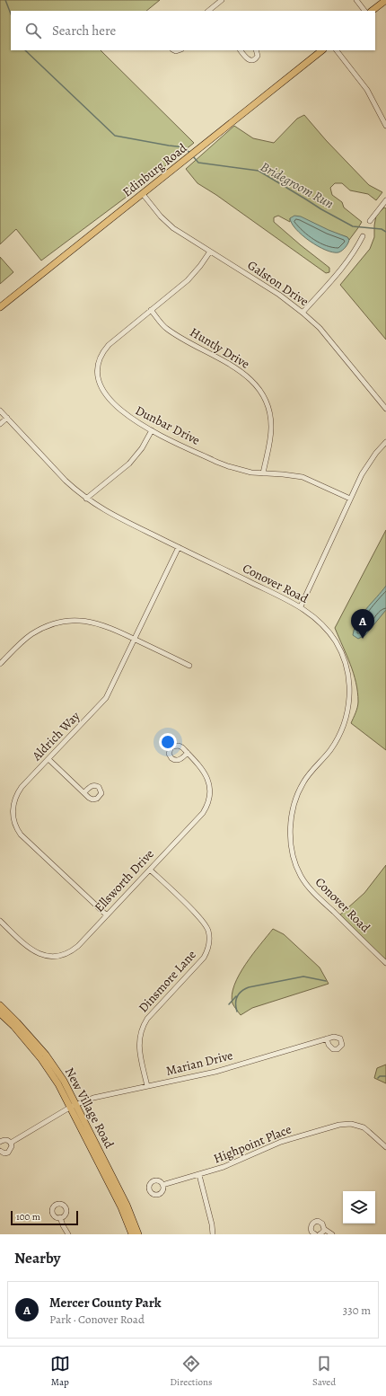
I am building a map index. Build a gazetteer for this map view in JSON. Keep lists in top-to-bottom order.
{
  "streets": {
    "main road": ["Edinburg Road", "New Village Road"],
    "street": [
      "Galston Drive",
      "Huntly Drive",
      "Dunbar Drive",
      "Conover Road",
      "Aldrich Way",
      "Ellsworth Drive",
      "Dinsmore Lane",
      "Marian Drive",
      "Highpoint Place"
    ]
  },
  "crossings": [
    ["Edinburg Road", "Galston Drive"],
    ["Galston Drive", "Dunbar Drive"],
    ["Huntly Drive", "Dunbar Drive"],
    ["Conover Road", "Aldrich Way"],
    ["Aldrich Way", "Ellsworth Drive"],
    ["Ellsworth Drive", "Dinsmore Lane"],
    ["Dinsmore Lane", "Marian Drive"],
    ["Marian Drive", "New Village Road"]
  ],
  "water": ["Bridegroom Run"],
  "scale_bar": "100 m",
  "page": {
    "search": "Search here",
    "pins": "A",
    "scale": "100 m",
    "heading": "Nearby",
    "list": [
      {
        "mark": "A",
        "name": "Mercer County Park",
        "note": "Park · Conover Road",
        "value": "330 m"
      }
    ],
    "nav": ["Map", "Directions", "Saved"]
  }
}
